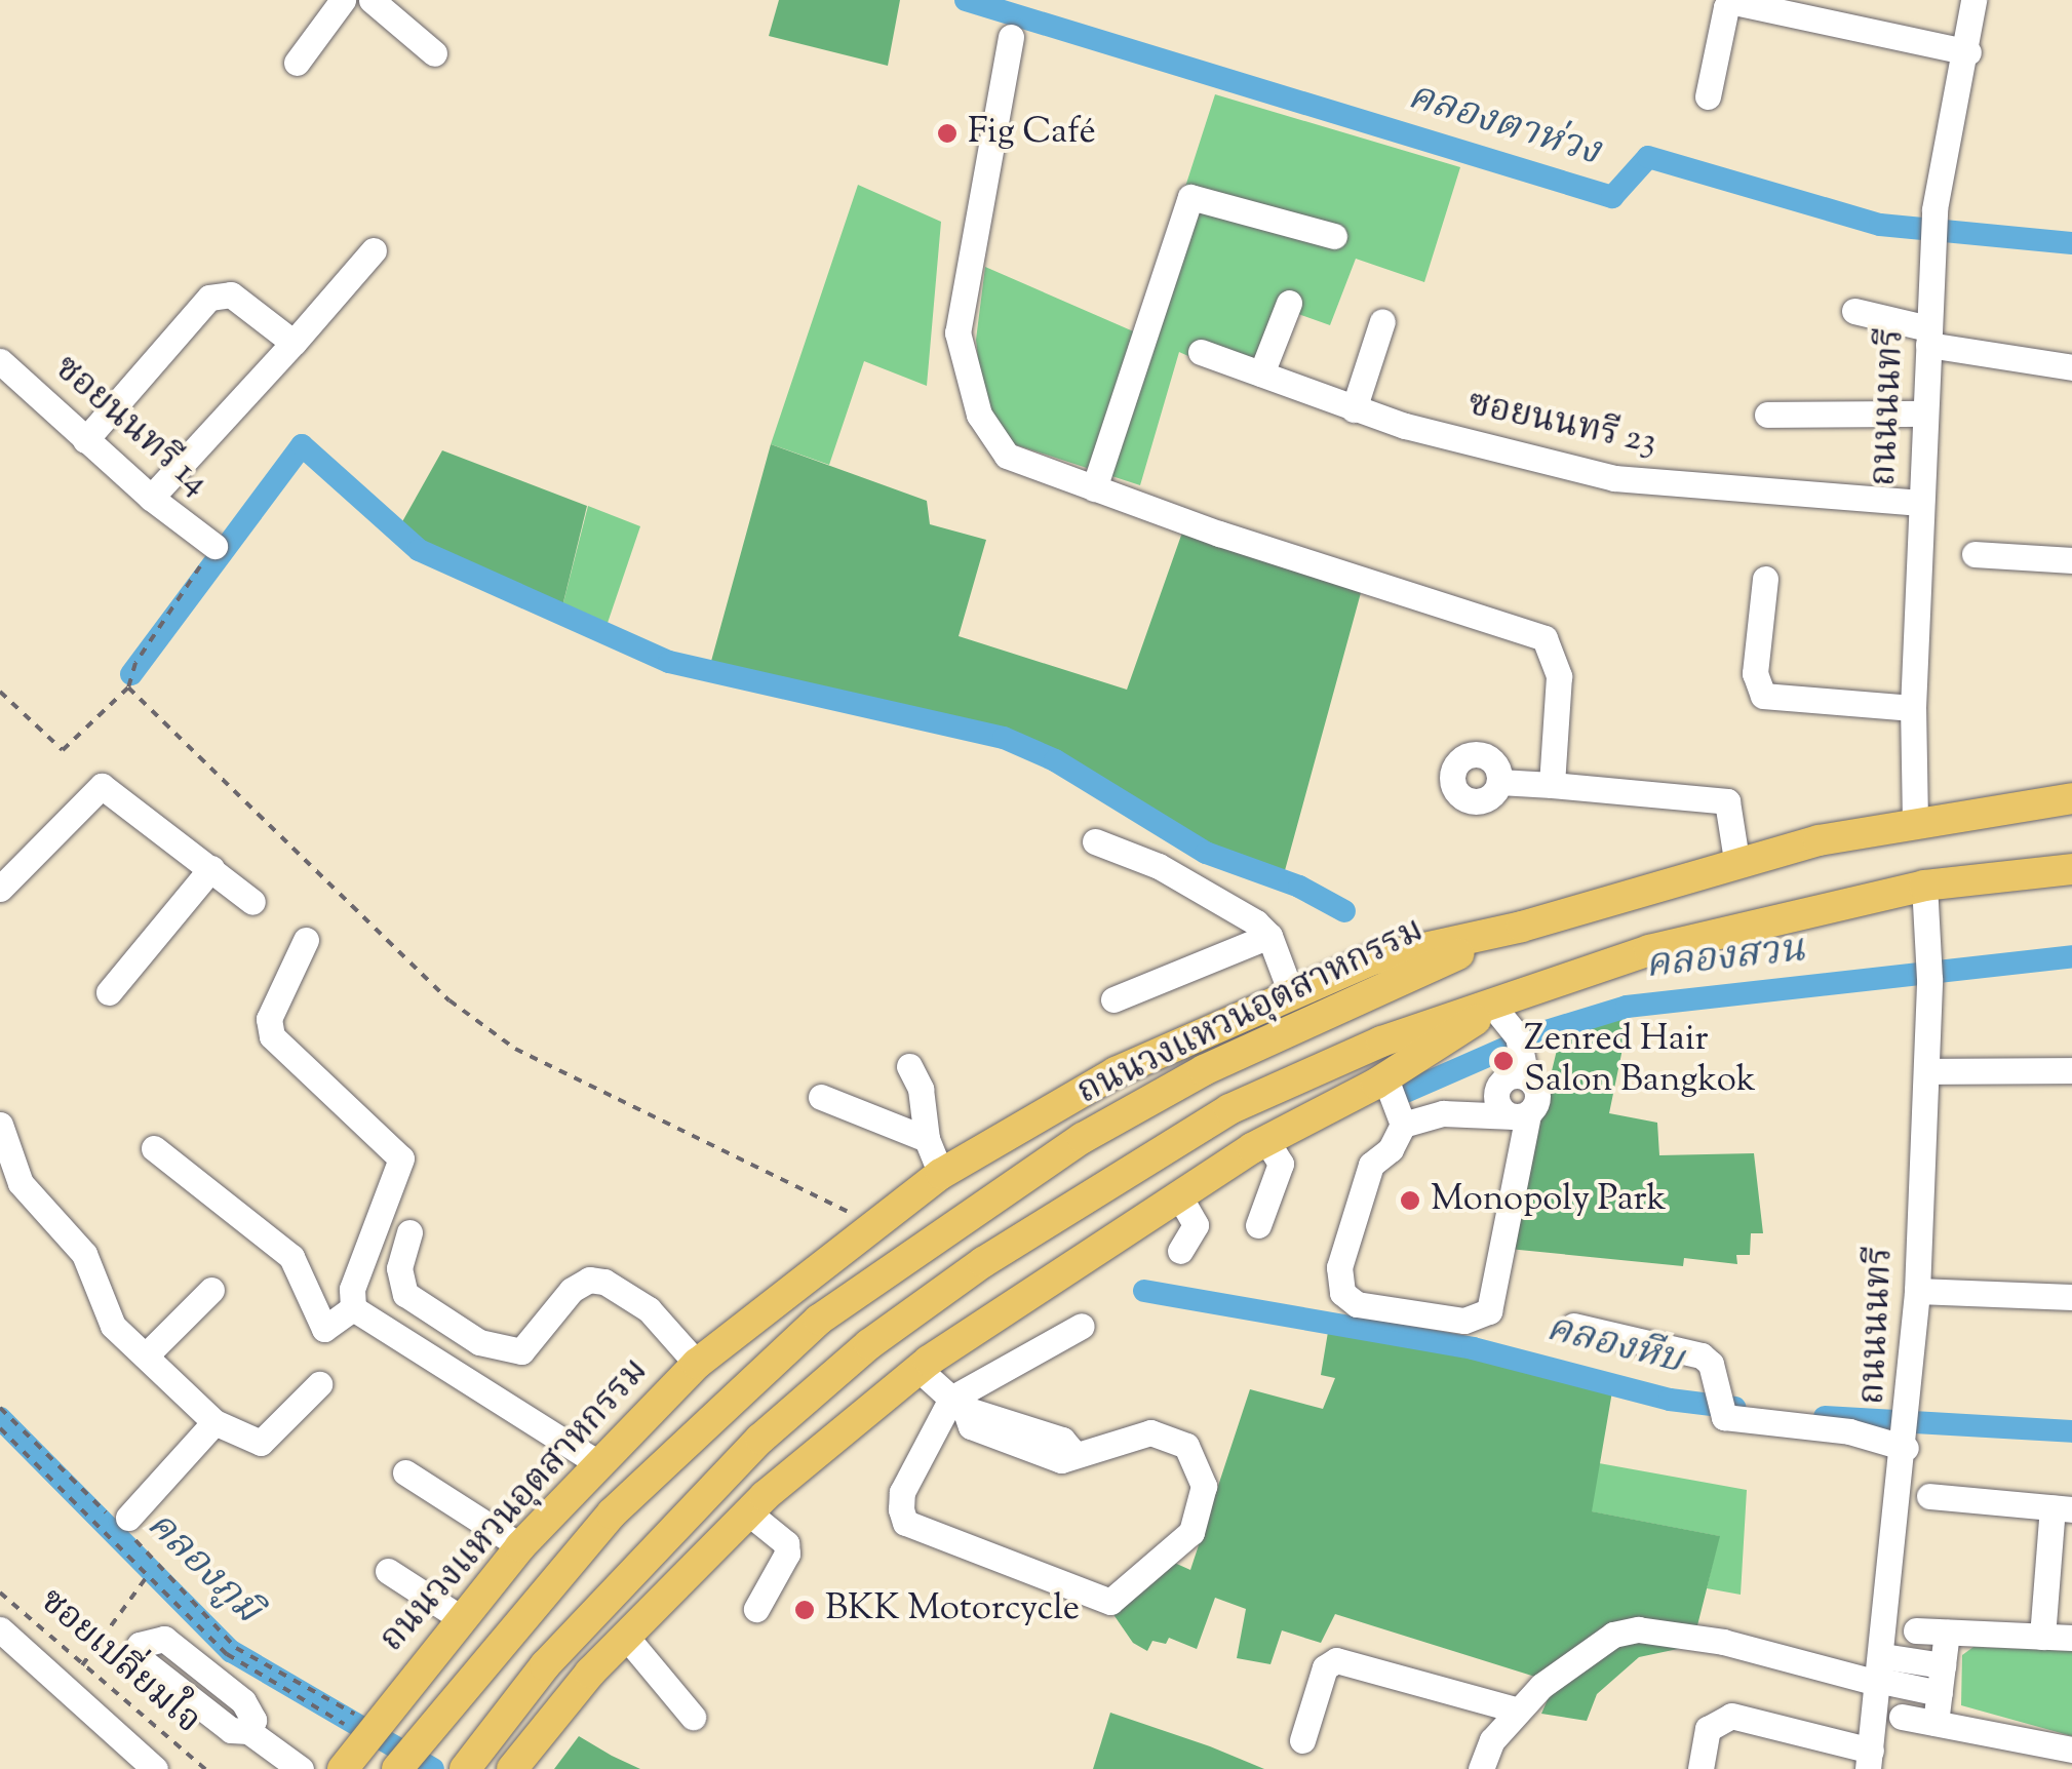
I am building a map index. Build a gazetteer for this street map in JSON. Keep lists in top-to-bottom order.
{
  "streets": {
    "main road": ["ถนนวงแหวนอุตสาหกรรม"],
    "street": ["ถนนนนทรี", "ซอยนนทรี 23", "ซอยนนทรี 14"],
    "path": ["ซอยเปลี่ยมใจ"]
  },
  "crossings": [
    ["ถนนนนทรี", "ซอยนนทรี 23"],
    ["ถนนนนทรี", "ถนนวงแหวนอุตสาหกรรม"]
  ],
  "water": [
    "คลองตาห่วง",
    "คลองสวน",
    "คลองหีบ",
    "คลองภูมิ"
  ],
  "places": [
    "Fig Café",
    "Zenred Hair Salon Bangkok",
    "Monopoly Park",
    "BKK Motorcycle"
  ]
}
